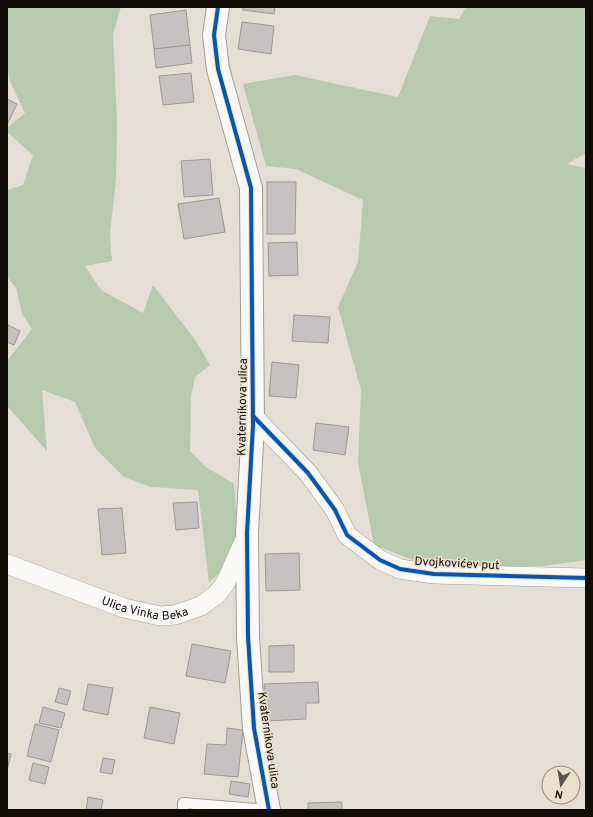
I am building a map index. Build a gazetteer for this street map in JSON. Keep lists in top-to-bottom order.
{
  "streets": {
    "street": ["Kvaternikova ulica", "Dvojkovićev put", "Ulica Vinka Beka"]
  },
  "crossings": [
    ["Kvaternikova ulica", "Dvojkovićev put"],
    ["Kvaternikova ulica", "Ulica Vinka Beka"]
  ],
  "north": "bottom"
}
